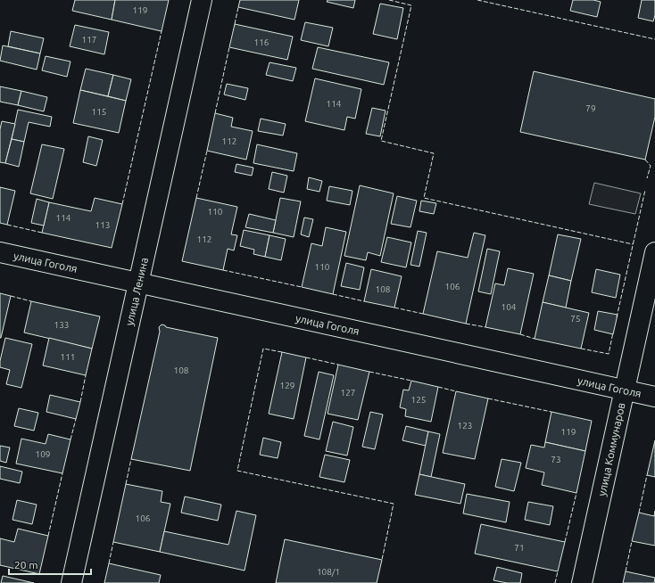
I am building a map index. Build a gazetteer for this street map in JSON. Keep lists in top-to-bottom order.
{
  "streets": {
    "street": ["улица Гоголя", "улица Ленина", "улица Коммунаров"]
  },
  "crossings": [
    ["улица Гоголя", "улица Ленина"],
    ["улица Гоголя", "улица Коммунаров"]
  ],
  "house_numbers": [
    "119",
    "117",
    "116",
    "114",
    "79",
    "115",
    "112",
    "110",
    "114",
    "113",
    "112",
    "110",
    "106",
    "108",
    "104",
    "75",
    "133",
    "111",
    "108",
    "129",
    "127",
    "125",
    "123",
    "119",
    "109",
    "73",
    "106",
    "71",
    "108/1"
  ],
  "scale_bar": "20 m"
}
